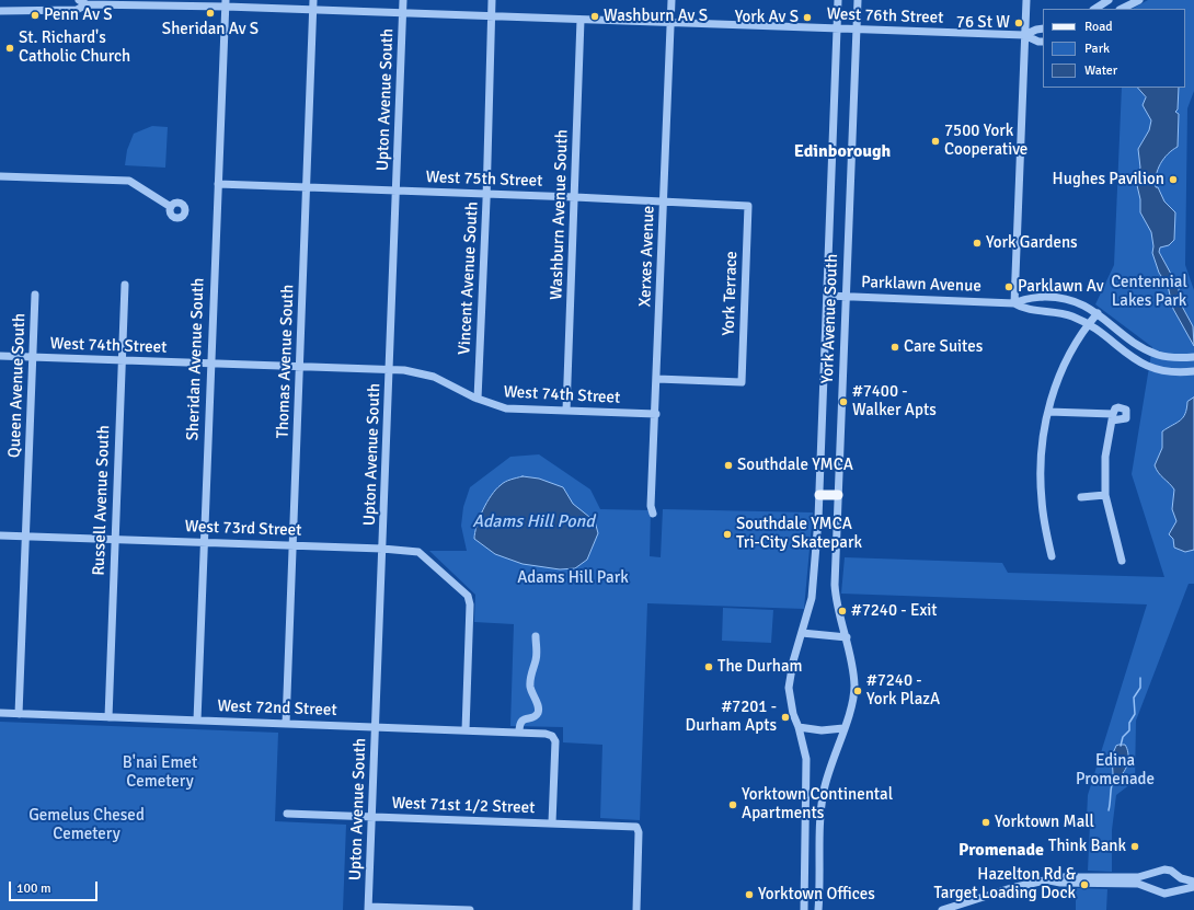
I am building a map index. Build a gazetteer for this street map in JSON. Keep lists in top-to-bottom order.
{
  "streets": {
    "street": [
      "West 76th Street",
      "Upton Avenue South",
      "West 75th Street",
      "Washburn Avenue South",
      "Xerxes Avenue",
      "Vincent Avenue South",
      "Parklawn Avenue",
      "York Terrace",
      "York Avenue South",
      "West 74th Street",
      "Sheridan Avenue South",
      "Thomas Avenue South",
      "Queen Avenue South",
      "Russell Avenue South",
      "West 73rd Street",
      "West 72nd Street",
      "West 71st 1/2 Street"
    ]
  },
  "crossings": [
    ["West 76th Street", "Upton Avenue South"],
    ["West 76th Street", "Washburn Avenue South"],
    ["West 76th Street", "Xerxes Avenue"],
    ["West 76th Street", "Vincent Avenue South"],
    ["West 76th Street", "York Avenue South"],
    ["West 76th Street", "Sheridan Avenue South"],
    ["West 76th Street", "Thomas Avenue South"],
    ["Upton Avenue South", "West 75th Street"],
    ["Upton Avenue South", "West 74th Street"],
    ["Upton Avenue South", "West 73rd Street"],
    ["Upton Avenue South", "West 72nd Street"],
    ["Upton Avenue South", "West 71st 1/2 Street"],
    ["West 75th Street", "Washburn Avenue South"],
    ["West 75th Street", "Xerxes Avenue"],
    ["West 75th Street", "Vincent Avenue South"],
    ["West 75th Street", "York Terrace"],
    ["West 75th Street", "Sheridan Avenue South"],
    ["West 75th Street", "Thomas Avenue South"],
    ["Washburn Avenue South", "West 74th Street"],
    ["Xerxes Avenue", "York Terrace"],
    ["Xerxes Avenue", "West 74th Street"],
    ["Vincent Avenue South", "West 74th Street"],
    ["Parklawn Avenue", "York Avenue South"],
    ["West 74th Street", "Sheridan Avenue South"],
    ["West 74th Street", "Thomas Avenue South"],
    ["West 74th Street", "Queen Avenue South"],
    ["West 74th Street", "Russell Avenue South"],
    ["Sheridan Avenue South", "West 73rd Street"],
    ["Sheridan Avenue South", "West 72nd Street"],
    ["Thomas Avenue South", "West 73rd Street"],
    ["Thomas Avenue South", "West 72nd Street"],
    ["Queen Avenue South", "West 73rd Street"],
    ["Queen Avenue South", "West 72nd Street"],
    ["Russell Avenue South", "West 73rd Street"],
    ["Russell Avenue South", "West 72nd Street"],
    ["West 73rd Street", "West 72nd Street"],
    ["West 72nd Street", "West 71st 1/2 Street"]
  ],
  "districts": ["Edinborough", "Promenade"],
  "water": ["Adams Hill Pond"],
  "parks": [
    "Centennial Lakes Park",
    "Adams Hill Park",
    "Edina Promenade",
    "B'nai Emet Cemetery",
    "Gemelus Chesed Cemetery"
  ],
  "places": [
    "Sheridan Av S",
    "Penn Av S",
    "Washburn Av S",
    "York Av S",
    "76 St W",
    "St. Richard's Catholic Church",
    "7500 York Cooperative",
    "Hughes Pavilion",
    "York Gardens",
    "Parklawn Av",
    "Care Suites",
    "#7400 - Walker Apts",
    "Southdale YMCA",
    "Southdale YMCA Tri-City Skatepark",
    "#7240 - Exit",
    "The Durham",
    "#7240 - York PlazA",
    "#7201 - Durham Apts",
    "Yorktown Continental Apartments",
    "Yorktown Mall",
    "Think Bank",
    "Hazelton Rd & Target Loading Dock",
    "Yorktown Offices"
  ],
  "legend": ["Road", "Park", "Water"],
  "scale_bar": "100 m"
}
